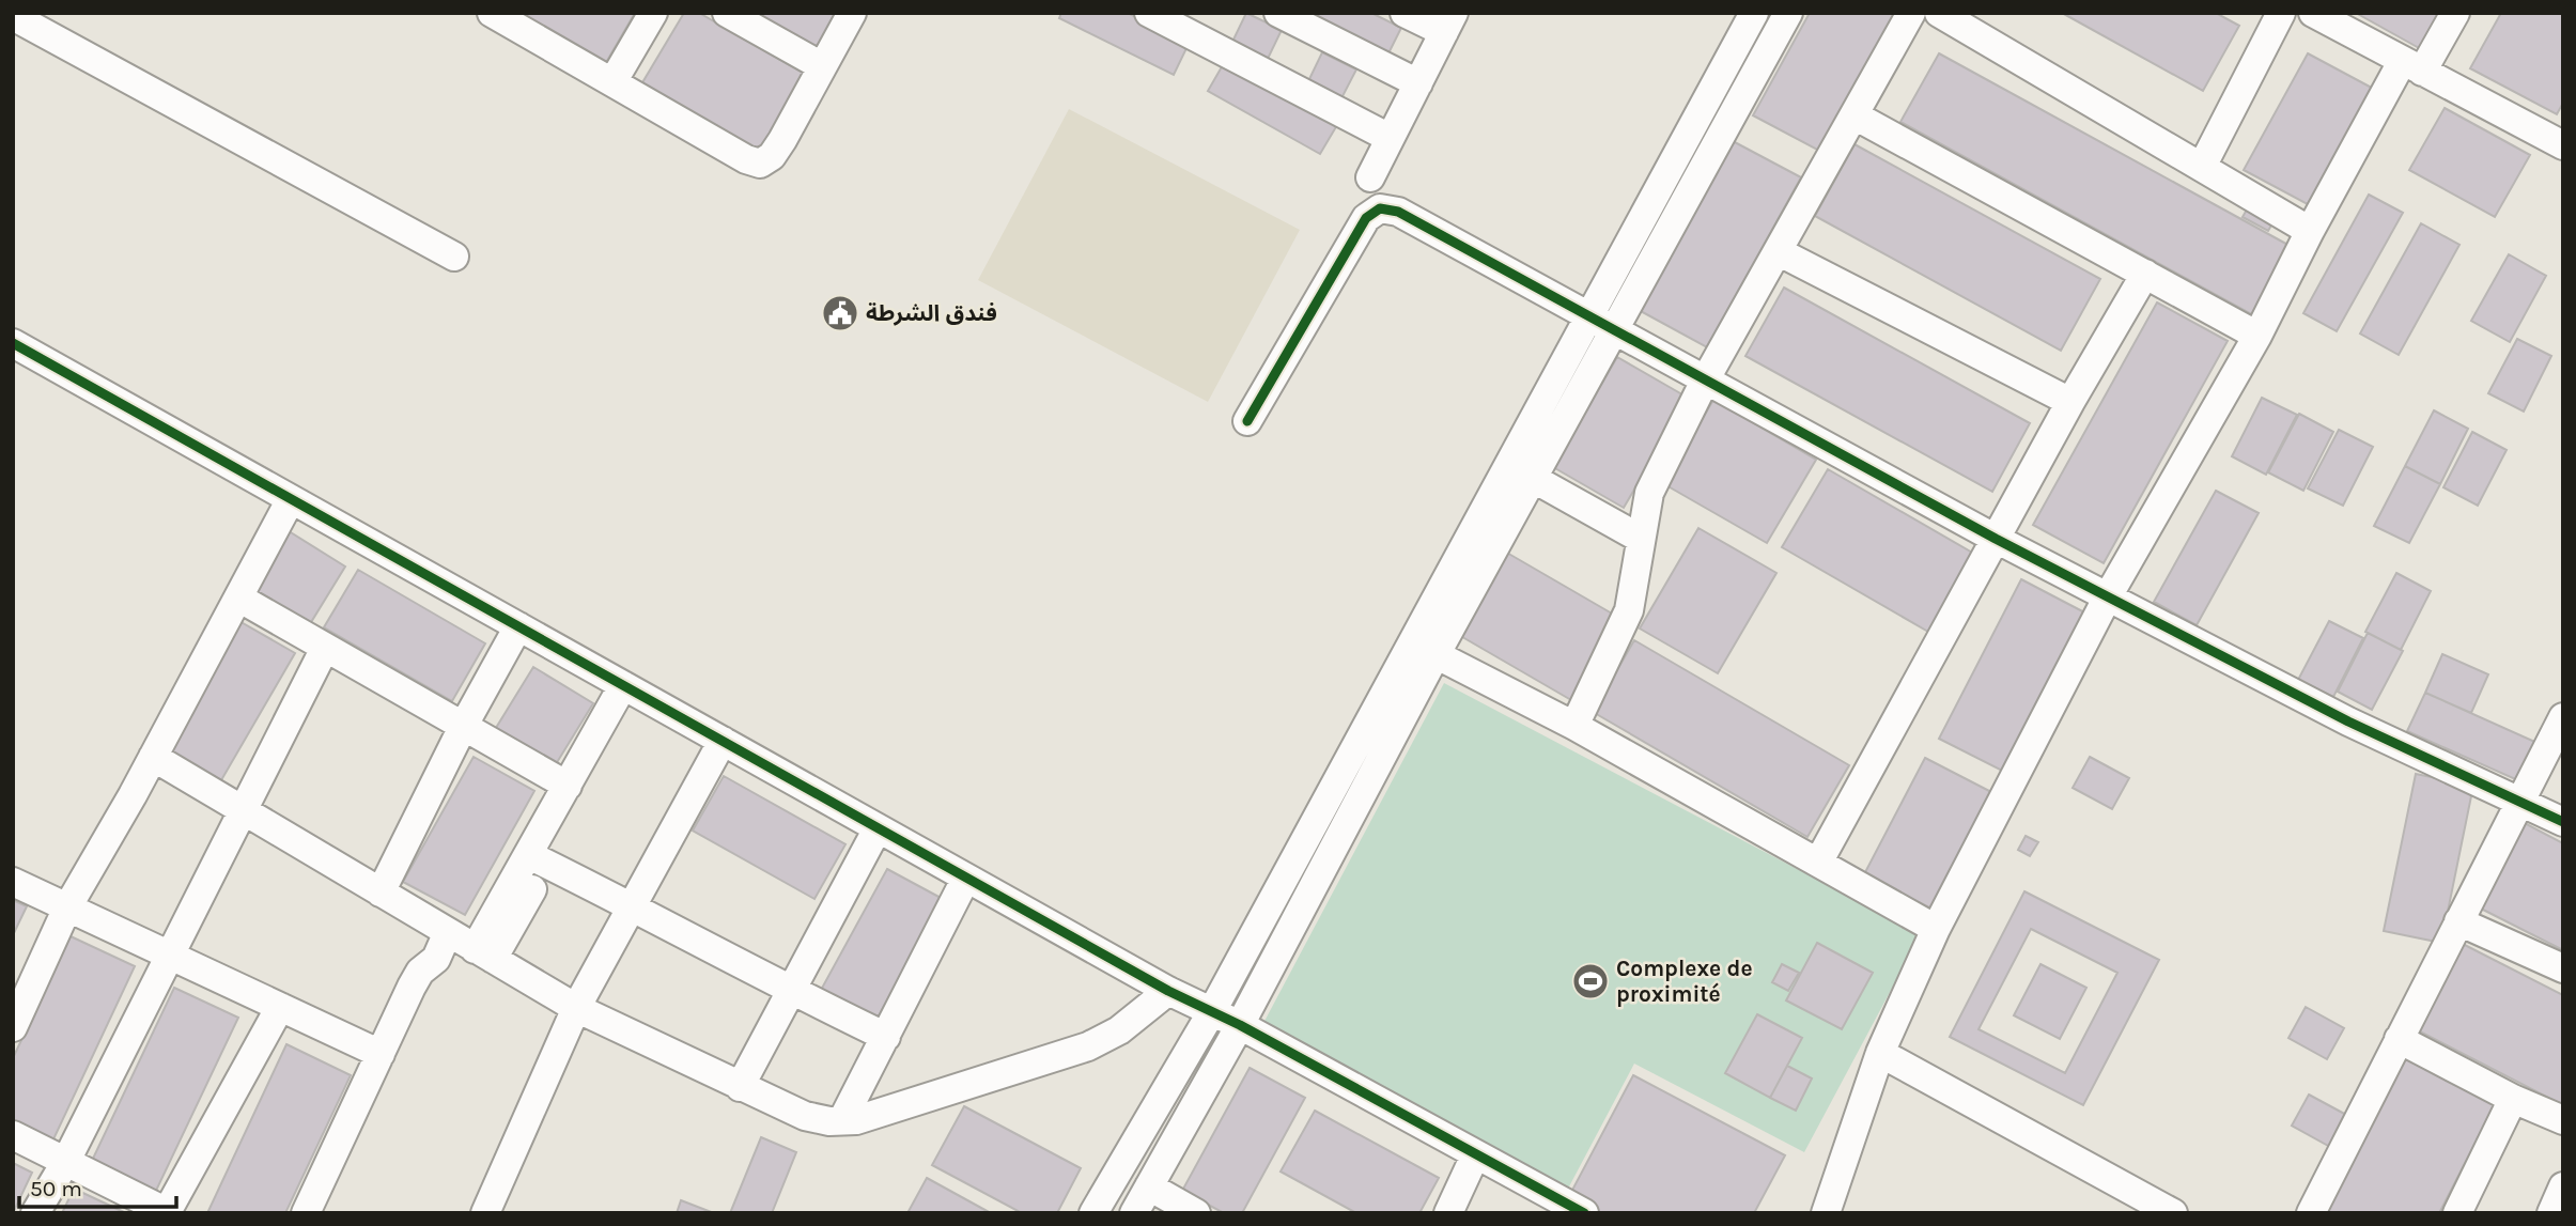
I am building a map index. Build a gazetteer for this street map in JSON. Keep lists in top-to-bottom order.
{
  "places": {
    "public building": ["فندق الشرطة"],
    "sports": ["Complexe de proximité"]
  },
  "scale_bar": "50 m"
}
